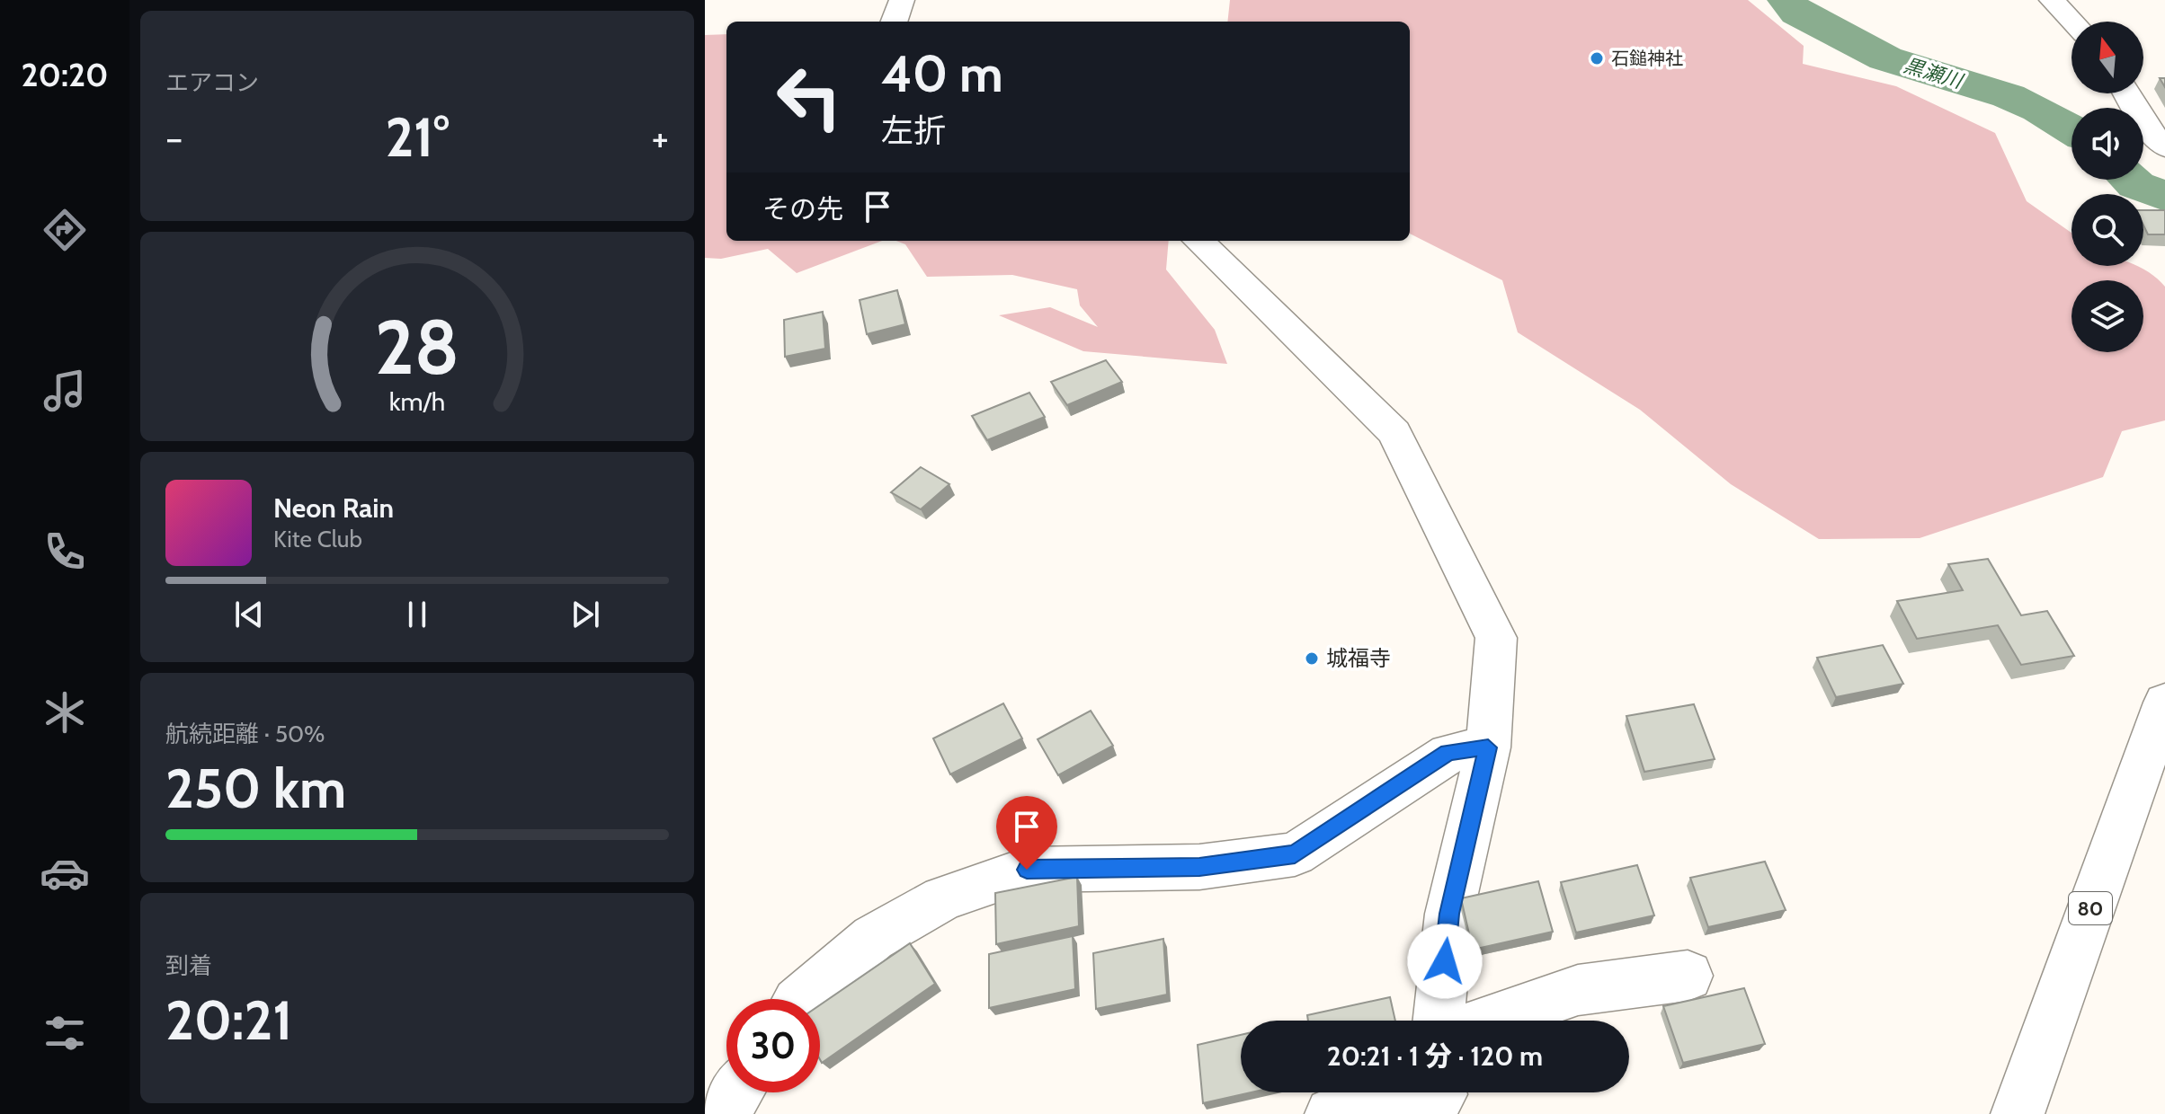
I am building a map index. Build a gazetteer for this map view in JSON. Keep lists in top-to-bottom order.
{
  "streets": {
    "street": ["80"]
  },
  "water": ["黒瀬川"],
  "places": ["石鎚神社", "城福寺"],
  "north": "top",
  "page": {
    "tabs": "20:20",
    "tile": [
      "エアコン",
      ["航続距離 · 50%", "250 km"],
      ["到着", "20:21"]
    ],
    "turn": ["40 m", "左折"],
    "heat": ["−", "21°", "+"],
    "then": "その先",
    "song": ["Neon Rain", "Kite Club"],
    "limit": "30",
    "trip": "20:21 · 1 分 · 120 m",
    "gauge": ["28", "km/h"]
  }
}
